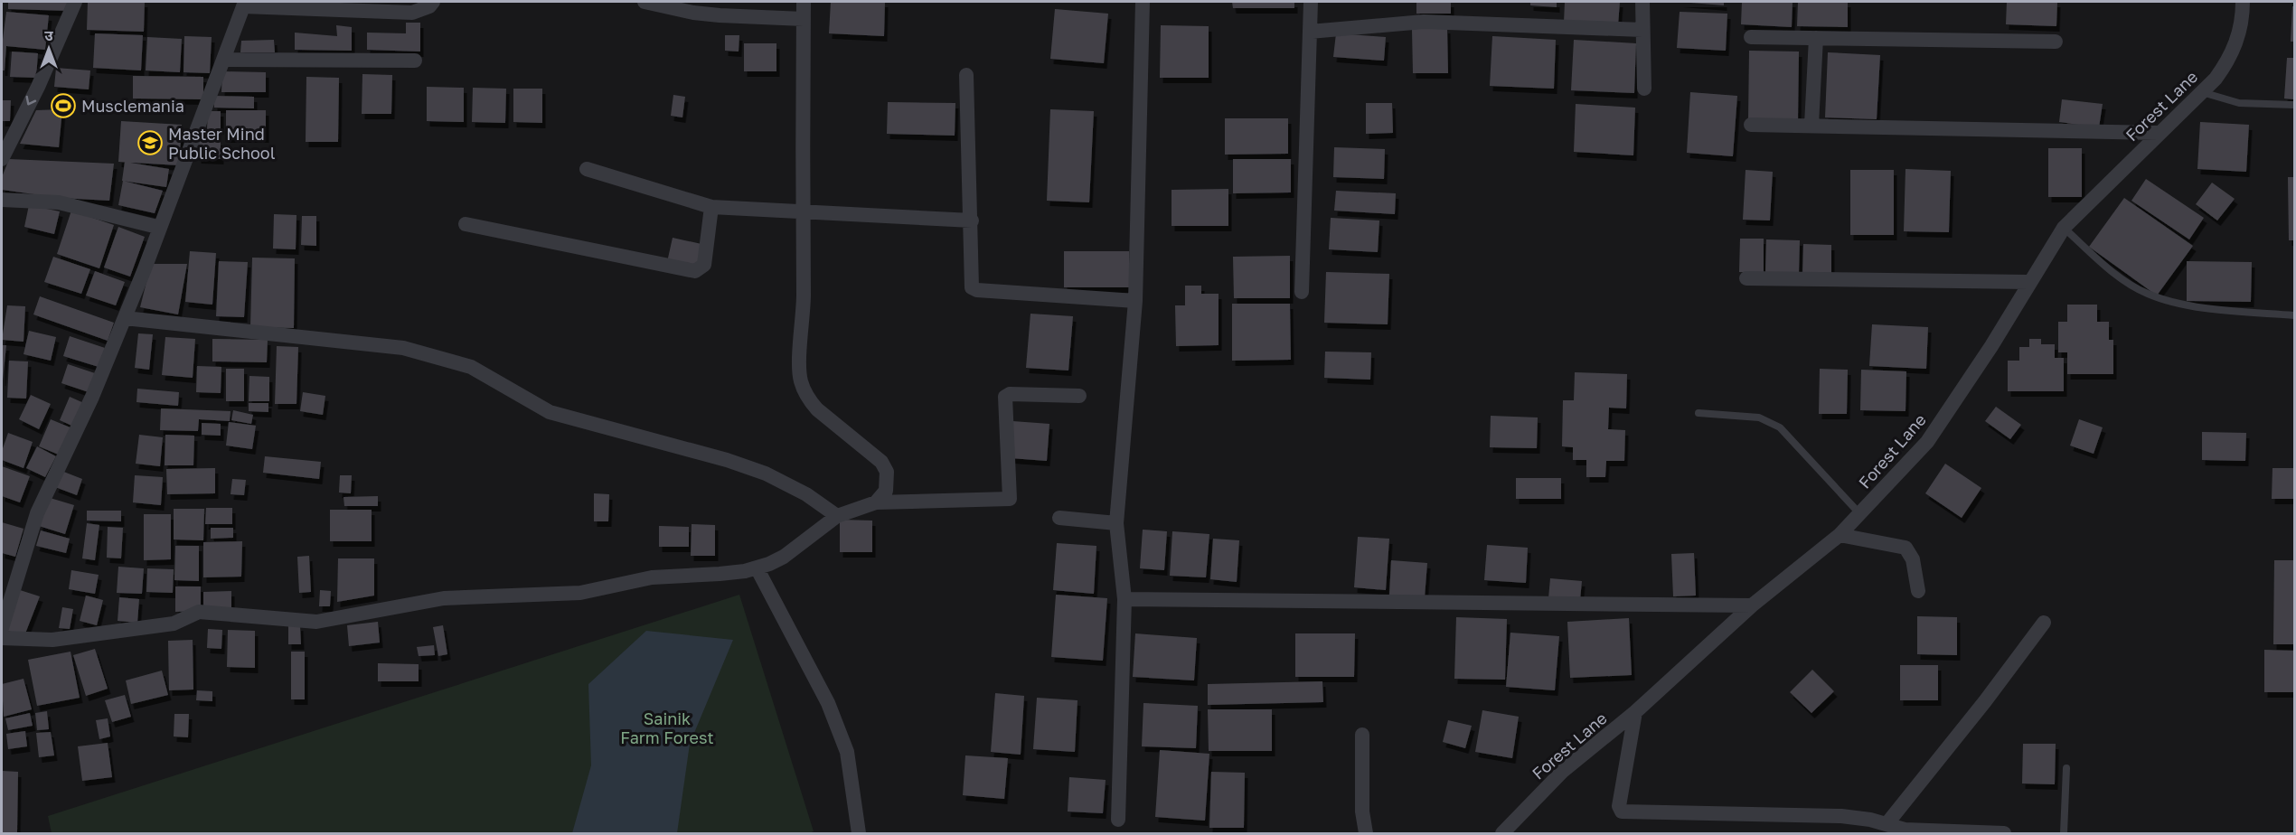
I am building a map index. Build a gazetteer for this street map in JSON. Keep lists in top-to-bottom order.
{
  "streets": {
    "street": ["Forest Lane"]
  },
  "parks": ["Sainik Farm Forest"],
  "places": {
    "sports": ["Musclemania"],
    "school or university": ["Master Mind Public School"]
  },
  "north": "top"
}
